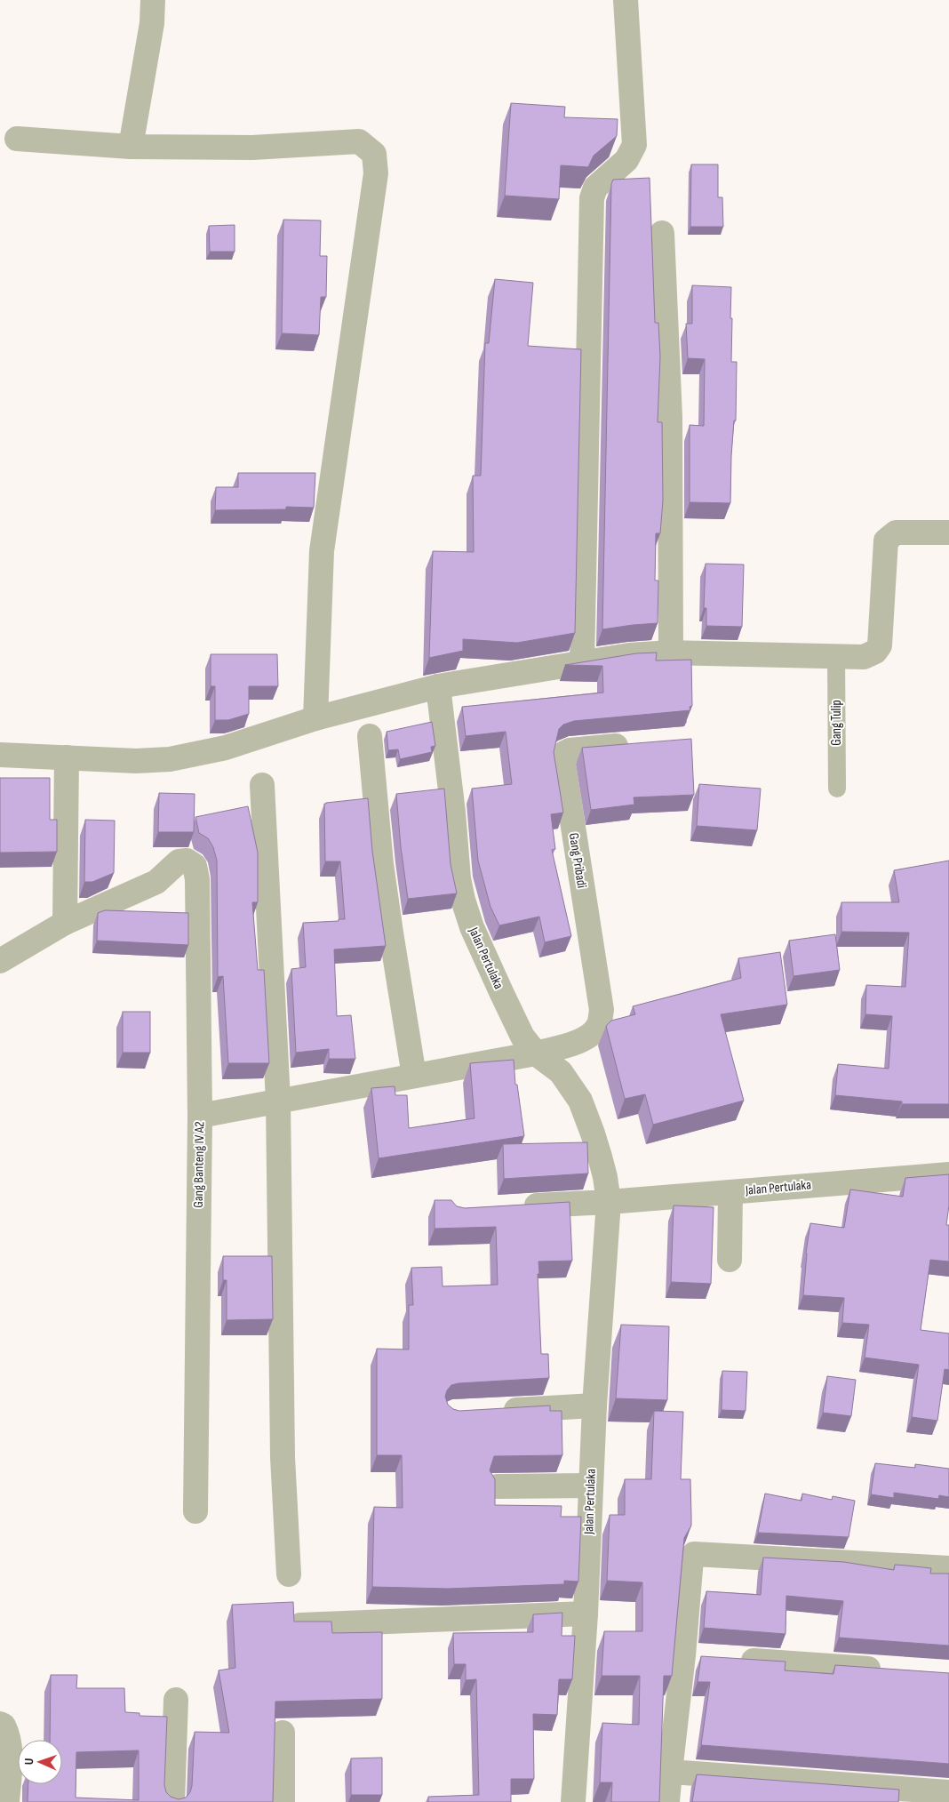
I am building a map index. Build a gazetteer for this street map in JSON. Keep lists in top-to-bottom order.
{
  "streets": {
    "street": ["Gang Pribadi", "Jalan Pertulaka", "Gang Banteng IV A2"],
    "lane": ["Gang Tulip"]
  },
  "crossings": [
    ["Gang Pribadi", "Jalan Pertulaka"]
  ],
  "north": "left"
}
